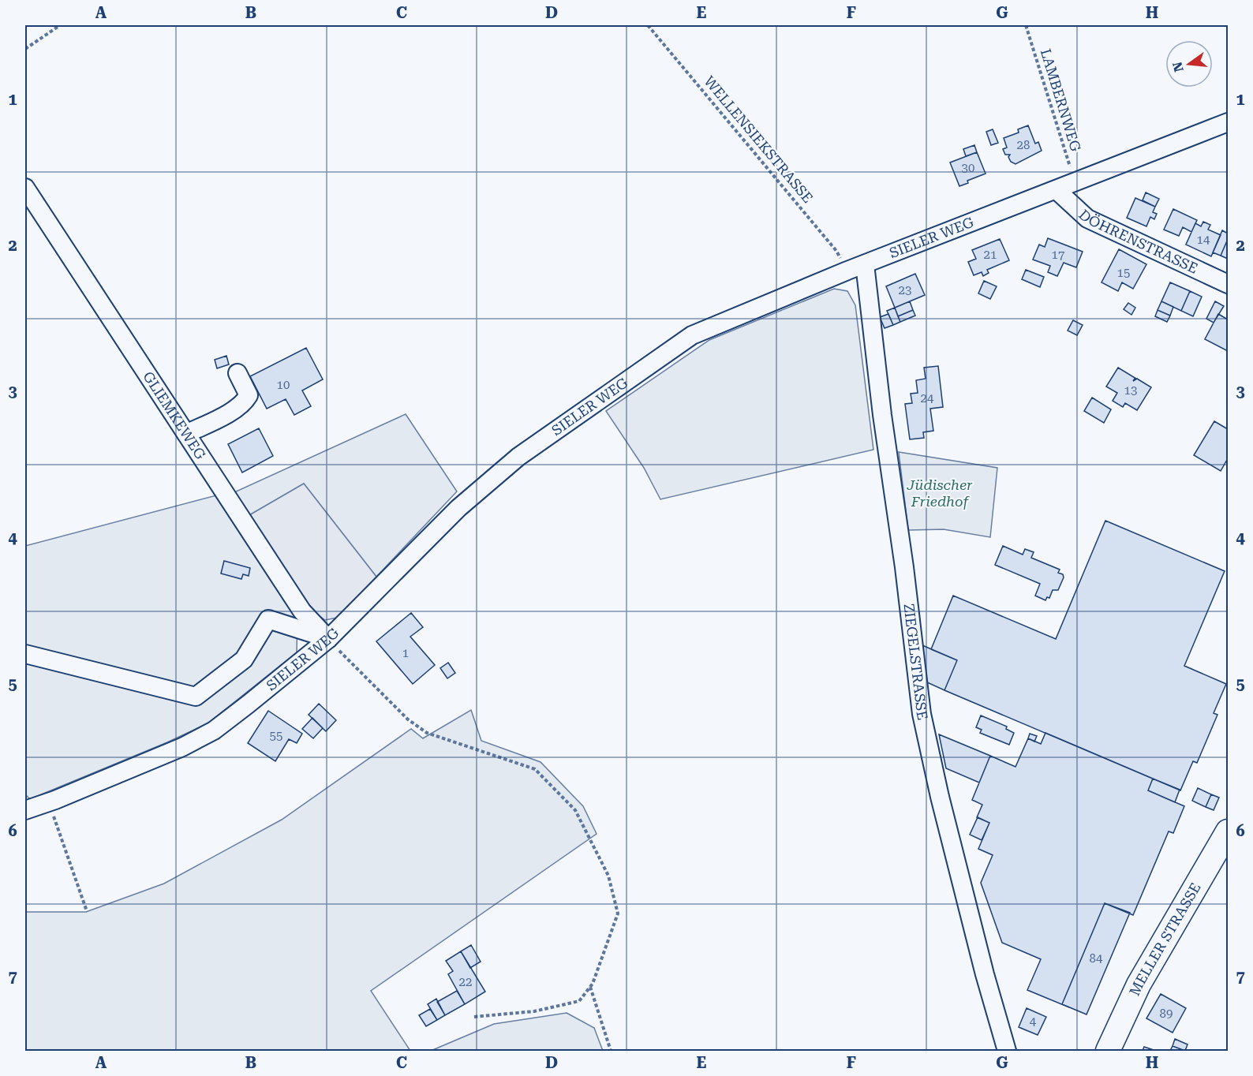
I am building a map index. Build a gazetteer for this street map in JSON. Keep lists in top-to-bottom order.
{
  "streets": {
    "main road": ["MELLER STRASSE"],
    "street": [
      "SIELER WEG",
      "DÖHRENSTRASSE",
      "GLIEMKEWEG",
      "ZIEGELSTRASSE"
    ],
    "path": ["LAMBERNWEG", "WELLENSIEKSTRASSE"]
  },
  "crossings": [
    ["LAMBERNWEG", "SIELER WEG"],
    ["WELLENSIEKSTRASSE", "SIELER WEG"],
    ["SIELER WEG", "DÖHRENSTRASSE"],
    ["SIELER WEG", "GLIEMKEWEG"],
    ["SIELER WEG", "ZIEGELSTRASSE"]
  ],
  "parks": ["Jüdischer Friedhof"],
  "house_numbers": [
    "28",
    "30",
    "14",
    "21",
    "17",
    "15",
    "23",
    "10",
    "13",
    "24",
    "1",
    "55",
    "84",
    "22",
    "89",
    "4"
  ],
  "north": "left",
  "grid": {
    "columns": [
      "A",
      "B",
      "C",
      "D",
      "E",
      "F",
      "G",
      "H"
    ],
    "rows": [
      "1",
      "2",
      "3",
      "4",
      "5",
      "6",
      "7"
    ]
  }
}
